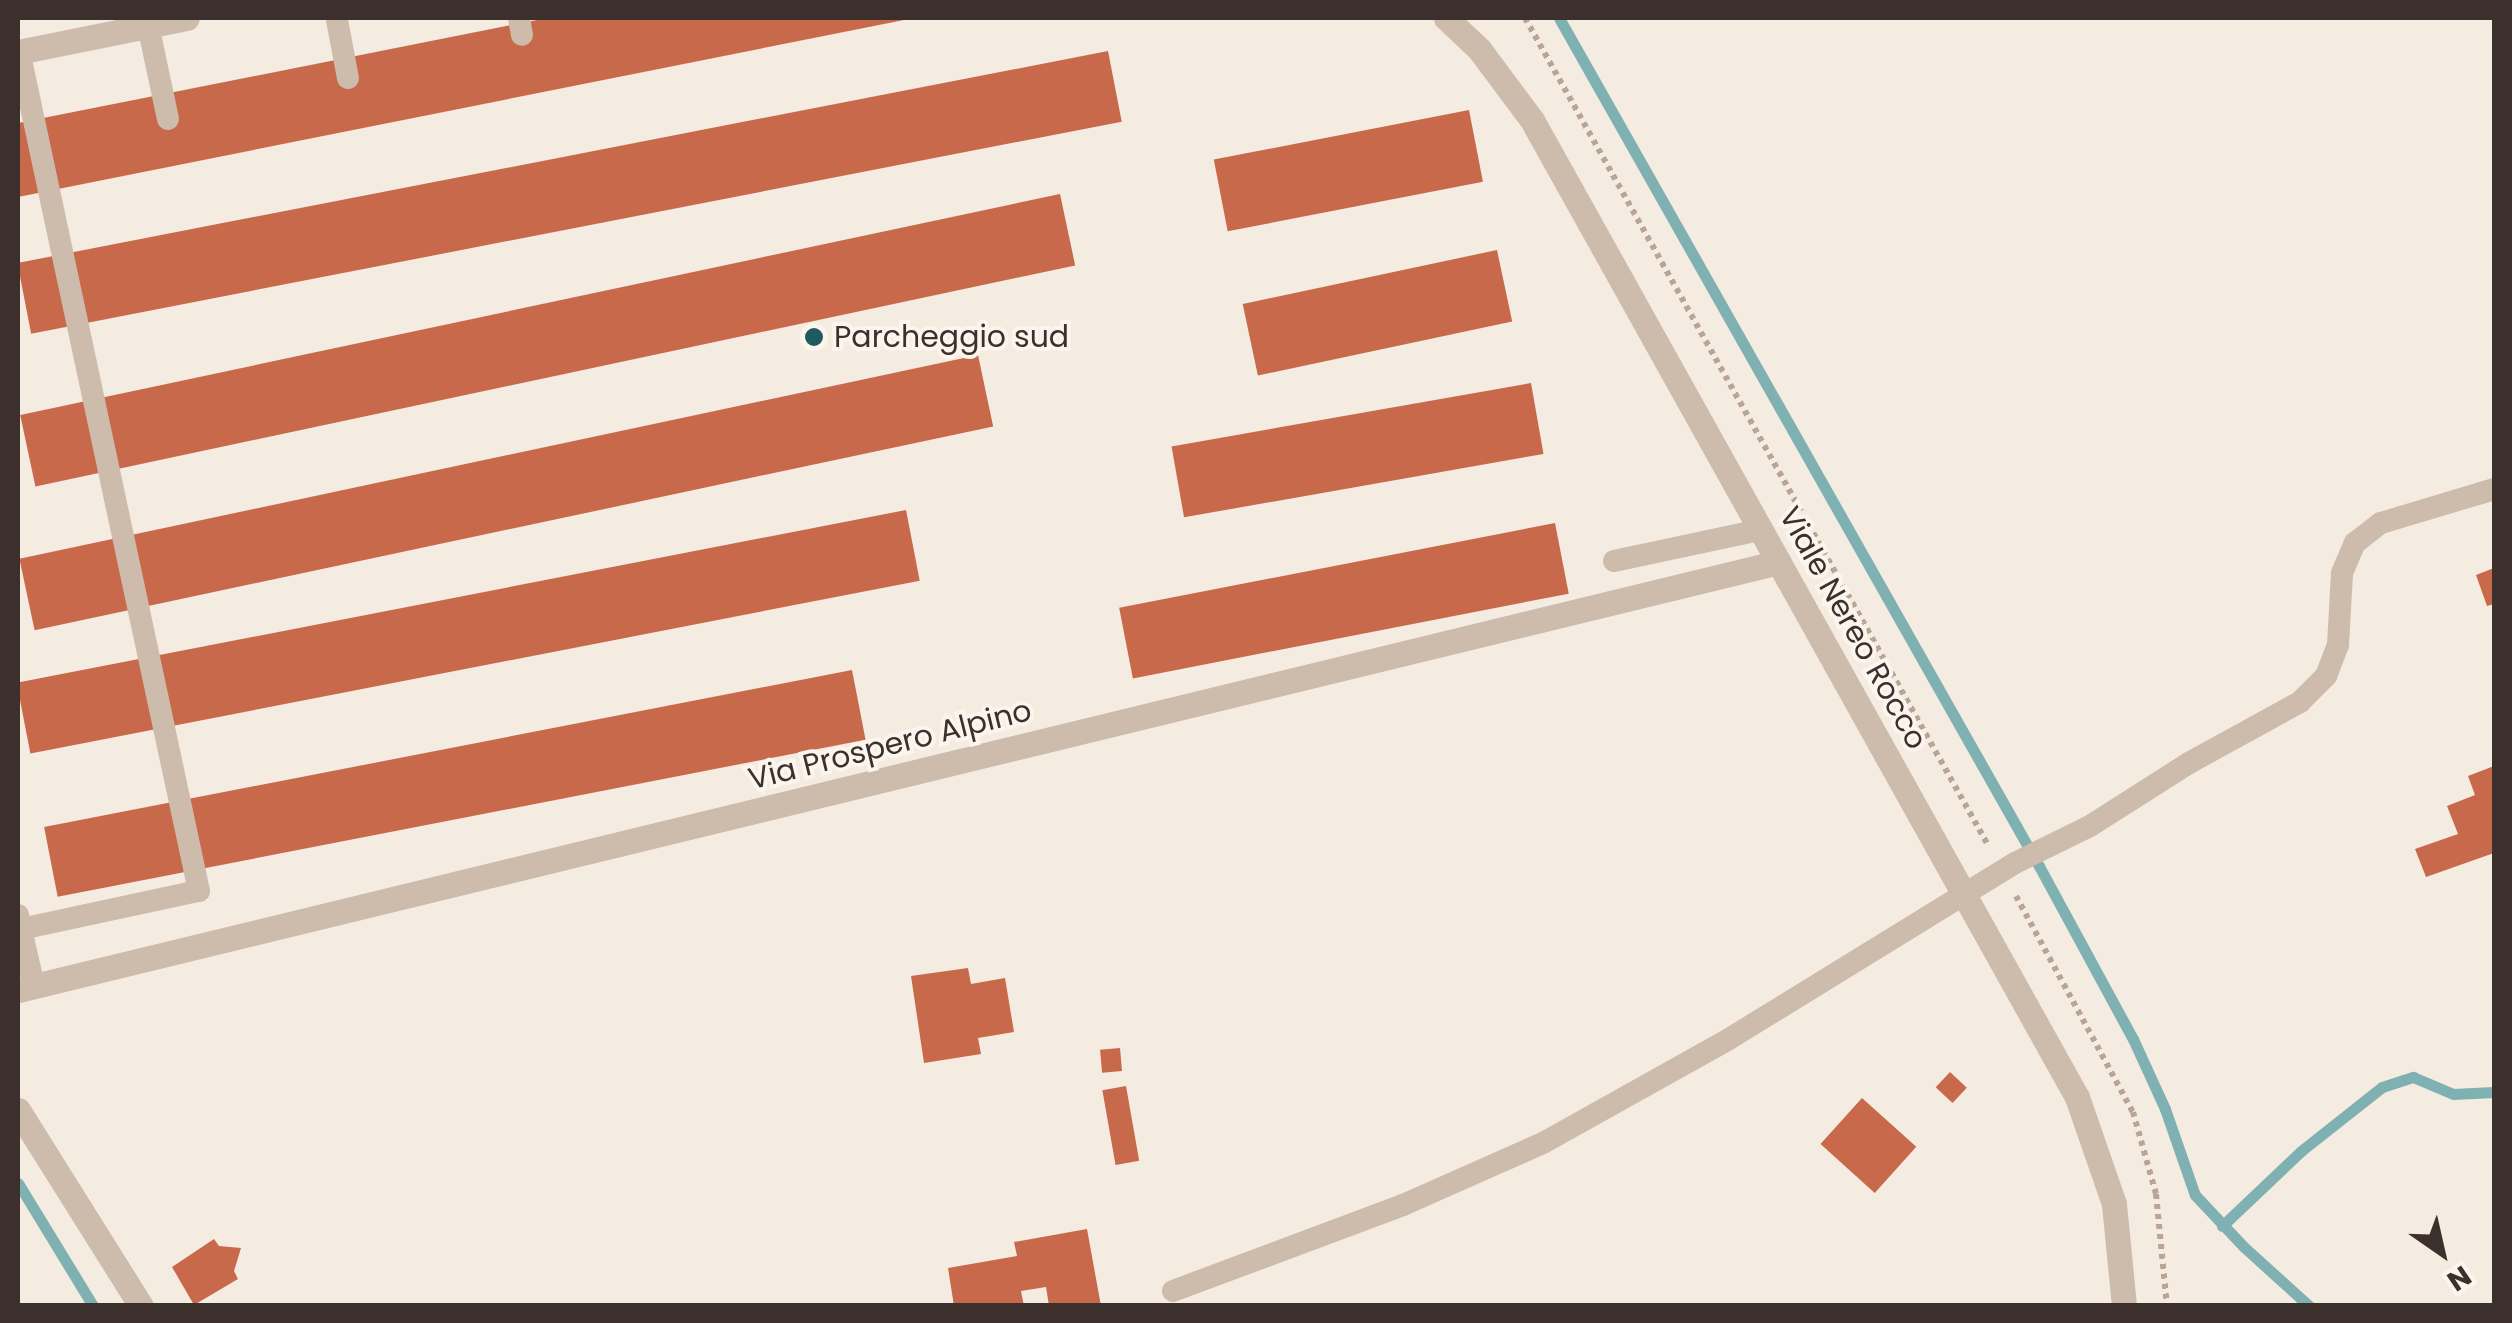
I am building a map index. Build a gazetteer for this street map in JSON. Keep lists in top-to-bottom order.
{
  "streets": {
    "street": ["Viale Nereo Rocco", "Via Prospero Alpino"]
  },
  "crossings": [
    ["Viale Nereo Rocco", "Via Prospero Alpino"]
  ],
  "places": ["Parcheggio sud"],
  "north": "bottom right"
}
